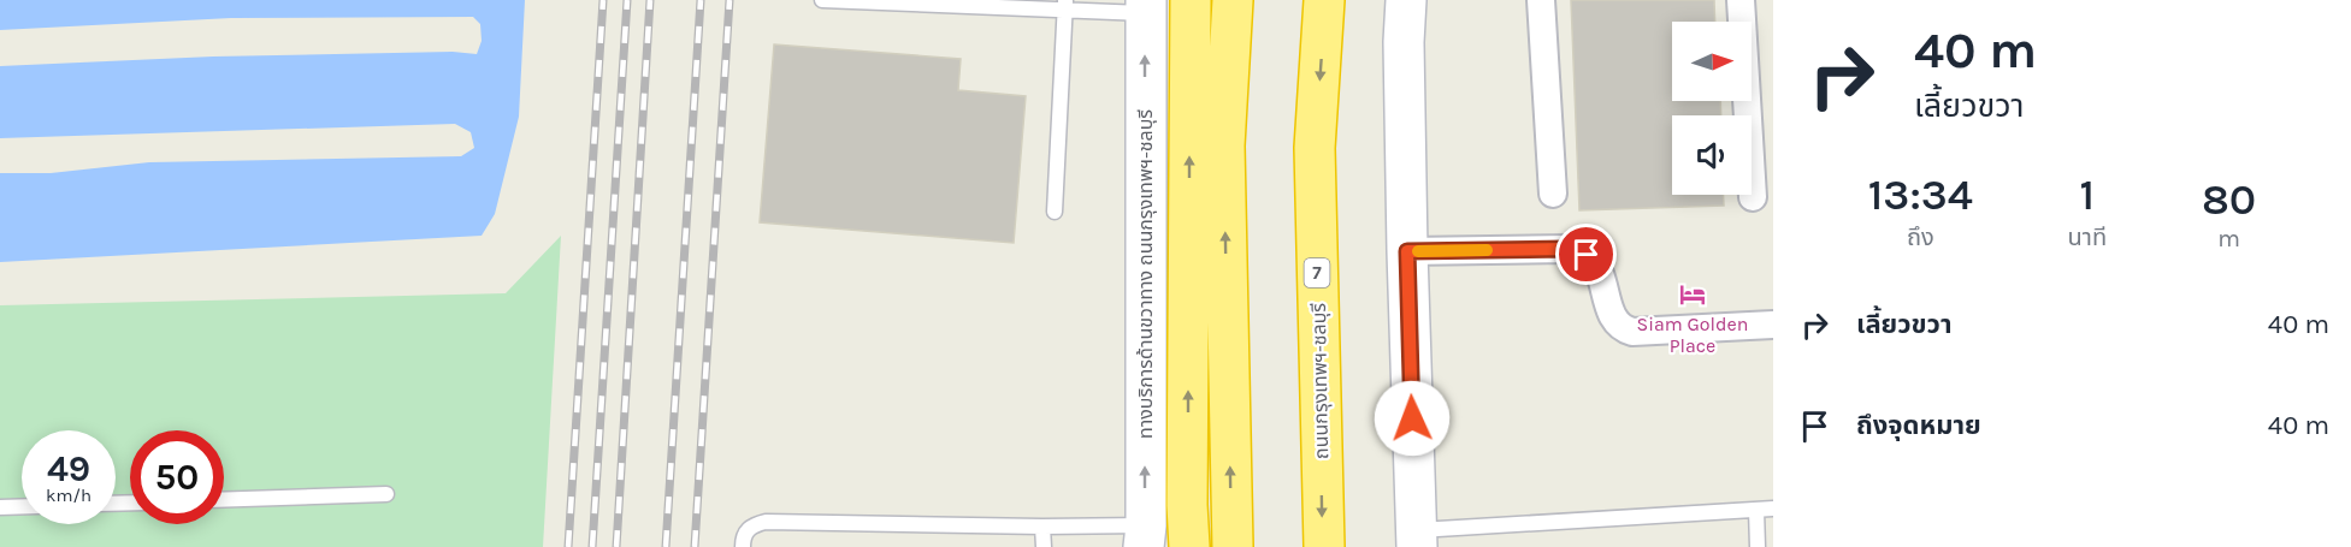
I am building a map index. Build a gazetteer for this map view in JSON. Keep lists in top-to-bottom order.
{
  "streets": {
    "highway": ["7", "ถนนกรุงเทพฯ-ชลบุรี"],
    "main road": ["ทางบริการด้านขวาทาง ถนนกรุงเทพฯ-ชลบุรี"]
  },
  "places": {
    "hotel": ["Siam Golden Place"]
  },
  "north": "right",
  "page": {
    "turn": ["40 m", "เลี้ยวขวา"],
    "eta": [
      "13:34",
      "ถึง",
      "1",
      "นาที",
      "80",
      "m"
    ],
    "list": [
      {
        "name": "เลี้ยวขวา",
        "value": "40 m"
      },
      {
        "name": "ถึงจุดหมาย",
        "value": "40 m"
      }
    ],
    "speed": "49 km/h",
    "limit": "50"
  }
}
